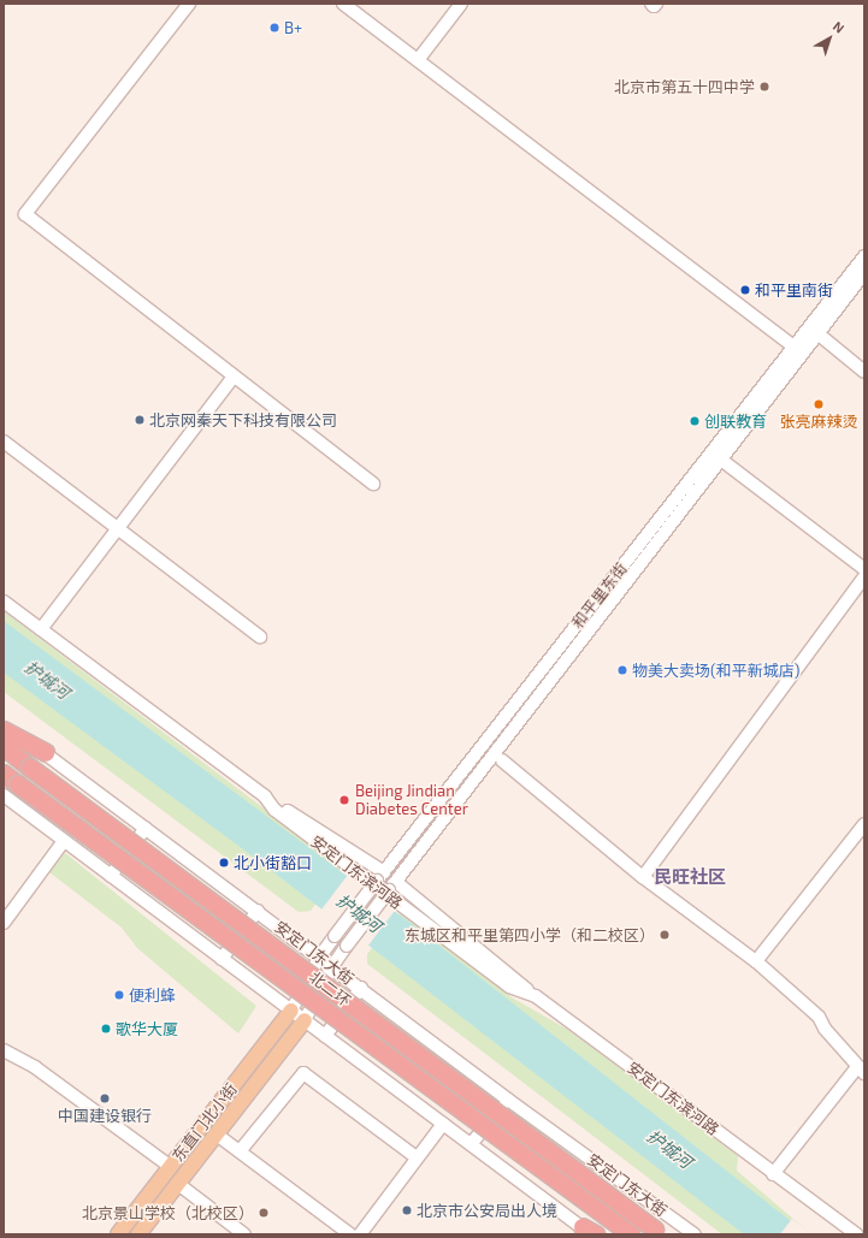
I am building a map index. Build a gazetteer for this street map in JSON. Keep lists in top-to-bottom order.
{
  "streets": {
    "highway": ["北二环"],
    "main road": ["东直门北小街"],
    "street": ["和平里东街", "安定门东滨河路", "安定门东大街"]
  },
  "crossings": [
    ["和平里东街", "安定门东大街"],
    ["和平里东街", "东直门北小街"]
  ],
  "districts": ["民旺社区"],
  "water": ["护城河"],
  "places": [
    "B+",
    "北京市第五十四中学",
    "和平里南街",
    "张亮麻辣烫",
    "北京网秦天下科技有限公司",
    "创联教育",
    "物美大卖场(和平新城店)",
    "Beijing Jindian Diabetes Center",
    "北小街豁口",
    "东城区和平里第四小学（和二校区）",
    "便利蜂",
    "歌华大厦",
    "中国建设银行",
    "北京市公安局出人境",
    "北京景山学校（北校区）"
  ],
  "north": "top right"
}
